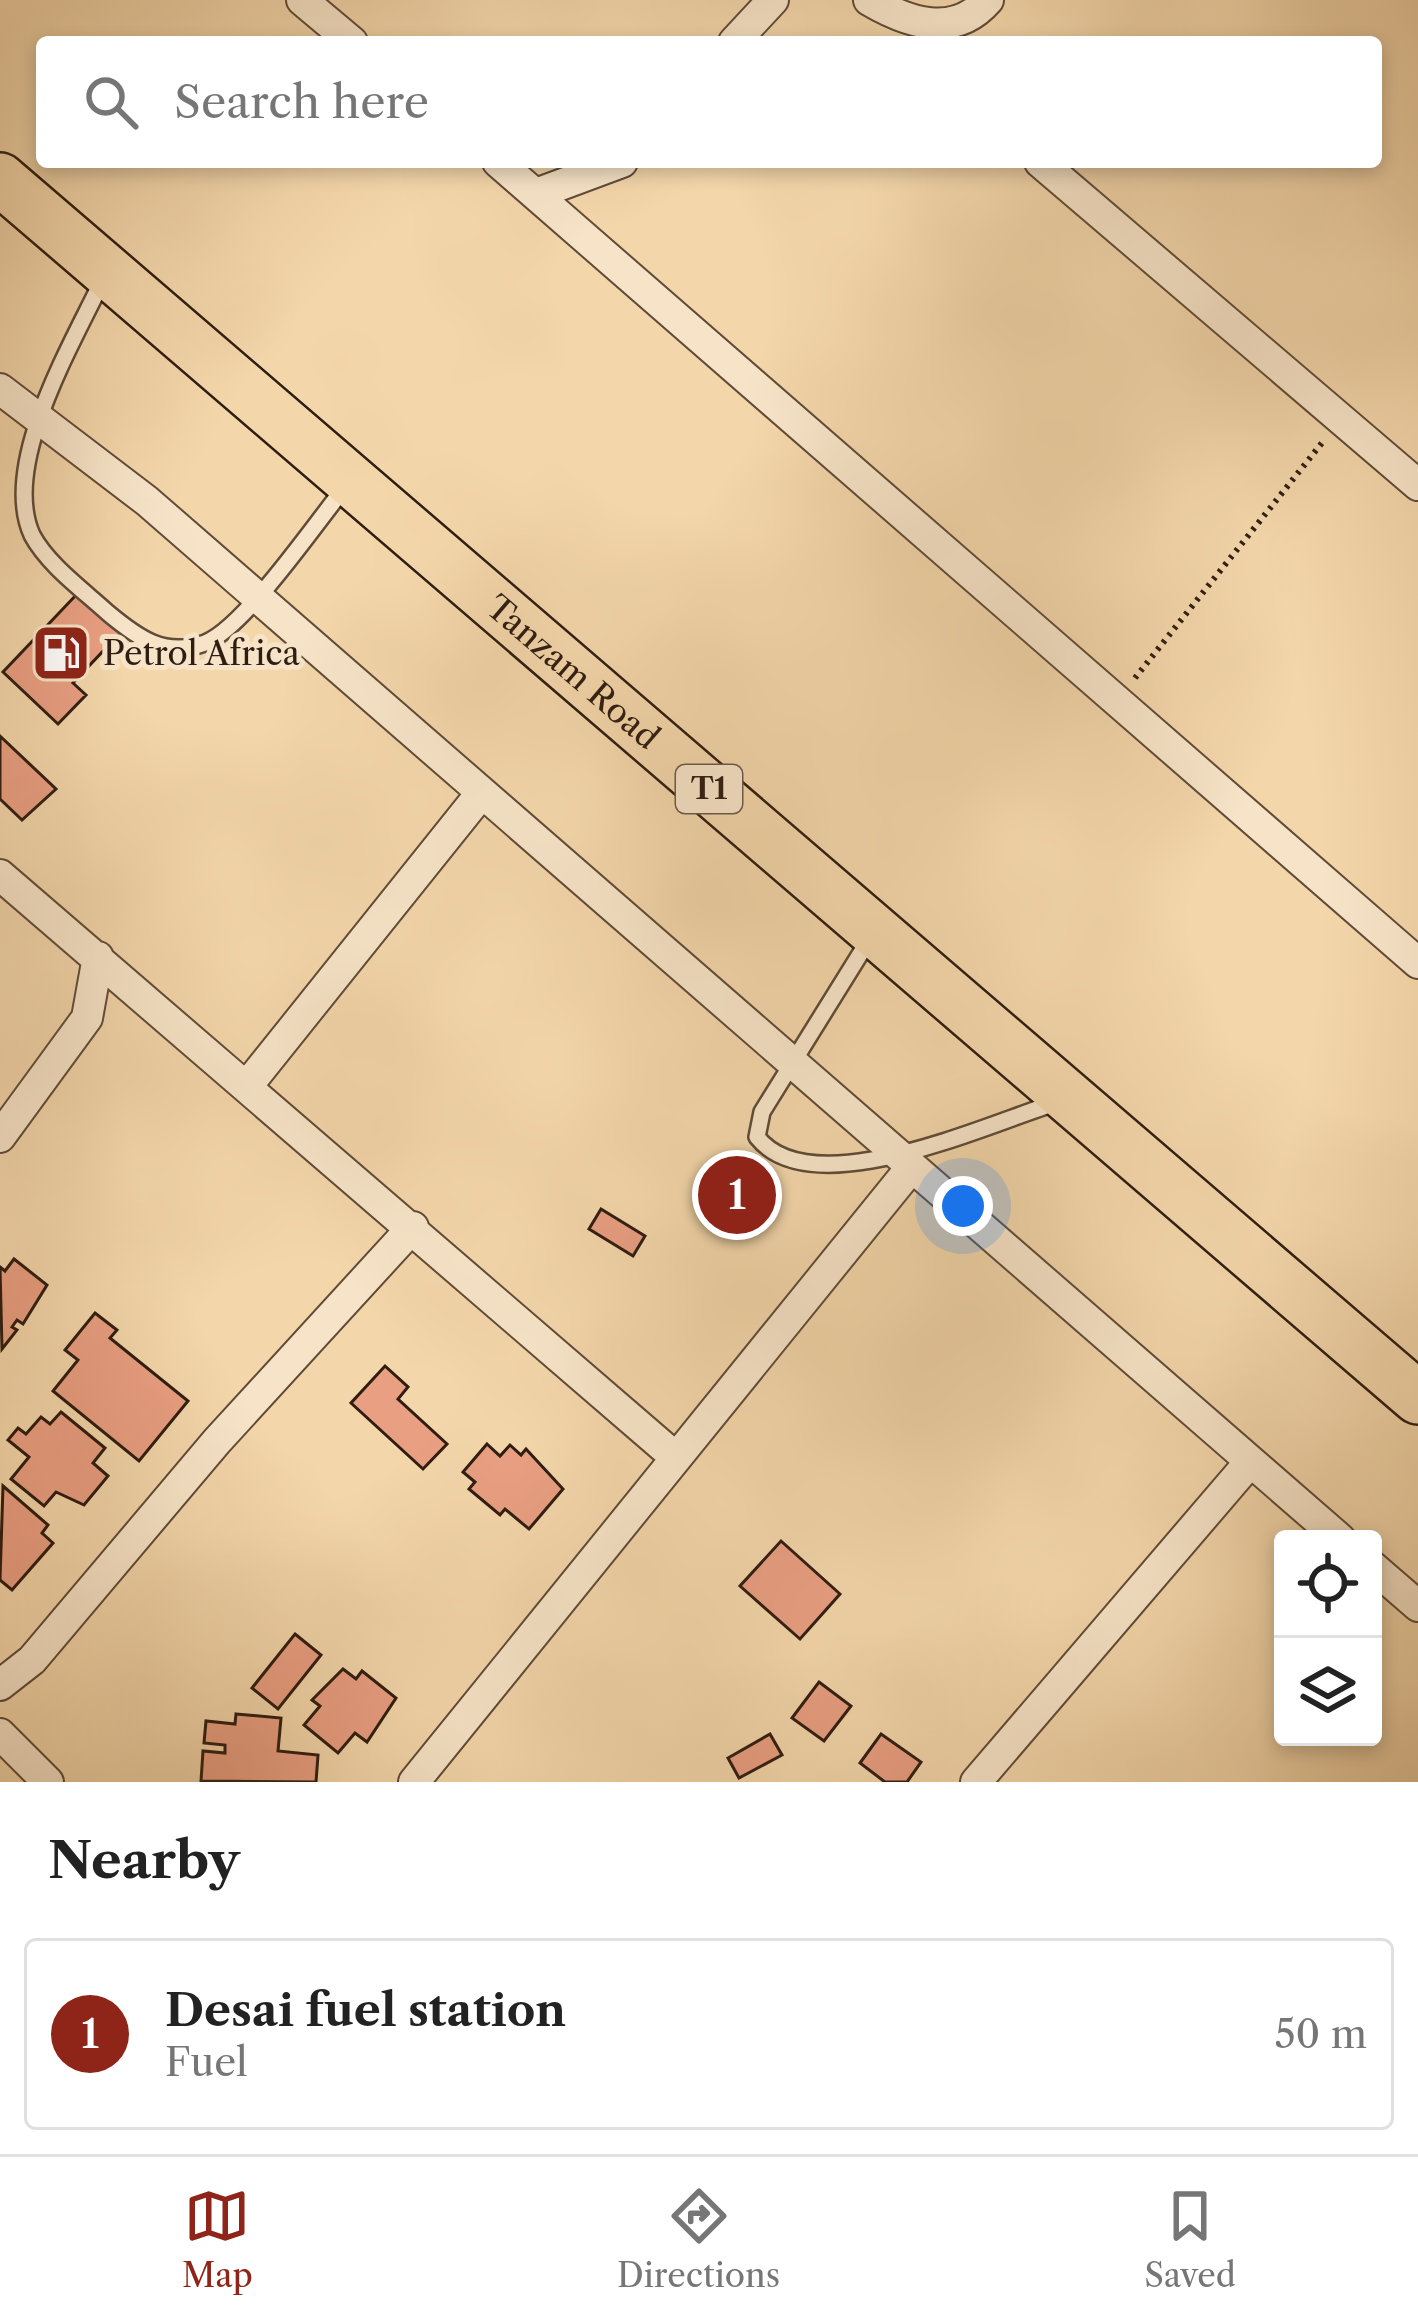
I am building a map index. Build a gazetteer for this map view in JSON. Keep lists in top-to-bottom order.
{
  "streets": {
    "highway": ["Tanzam Road", "T1"]
  },
  "places": {
    "fuel station": ["Petrol Africa"]
  },
  "page": {
    "search": "Search here",
    "pins": "1",
    "heading": "Nearby",
    "list": [
      {
        "mark": "1",
        "name": "Desai fuel station",
        "note": "Fuel",
        "value": "50 m"
      }
    ],
    "nav": ["Map", "Directions", "Saved"]
  }
}
